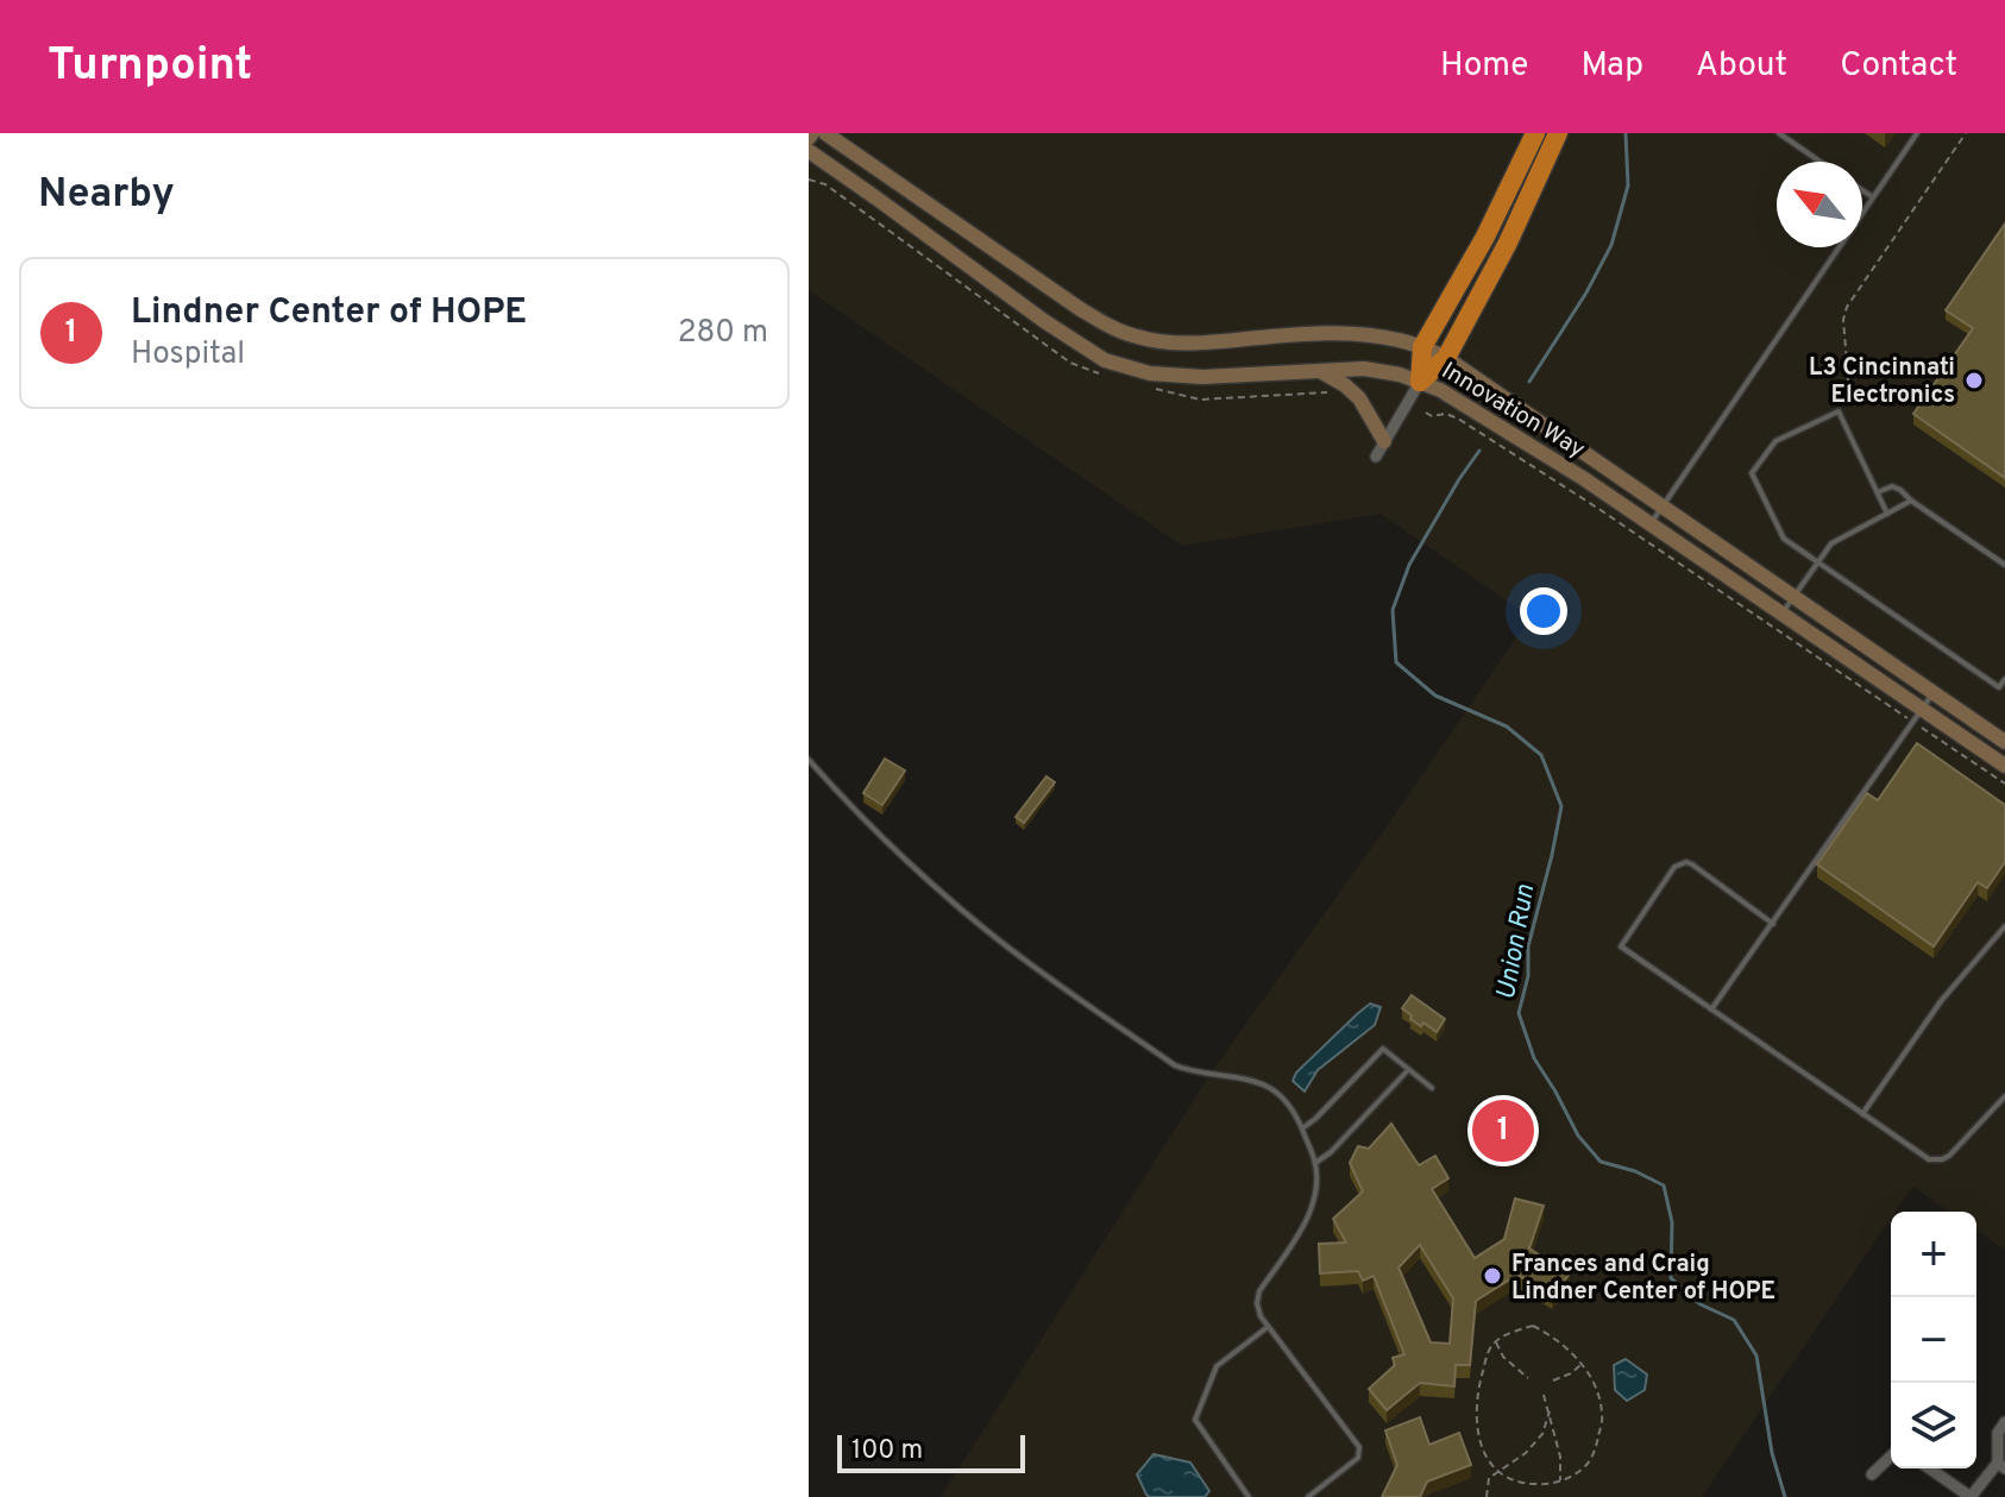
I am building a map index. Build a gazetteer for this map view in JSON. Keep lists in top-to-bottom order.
{
  "streets": {
    "main road": ["Innovation Way"]
  },
  "water": ["Union Run"],
  "places": ["L3 Cincinnati Electronics", "Frances and Craig Lindner Center of HOPE"],
  "scale_bar": "100 m",
  "north": "top left",
  "page": {
    "header": "Turnpoint",
    "nav": [
      "Home",
      "Map",
      "About",
      "Contact"
    ],
    "heading": "Nearby",
    "list": [
      {
        "mark": "1",
        "name": "Lindner Center of HOPE",
        "note": "Hospital",
        "value": "280 m"
      }
    ],
    "pins": "1",
    "map_buttons": ["+", "−"],
    "scale": "100 m"
  }
}
